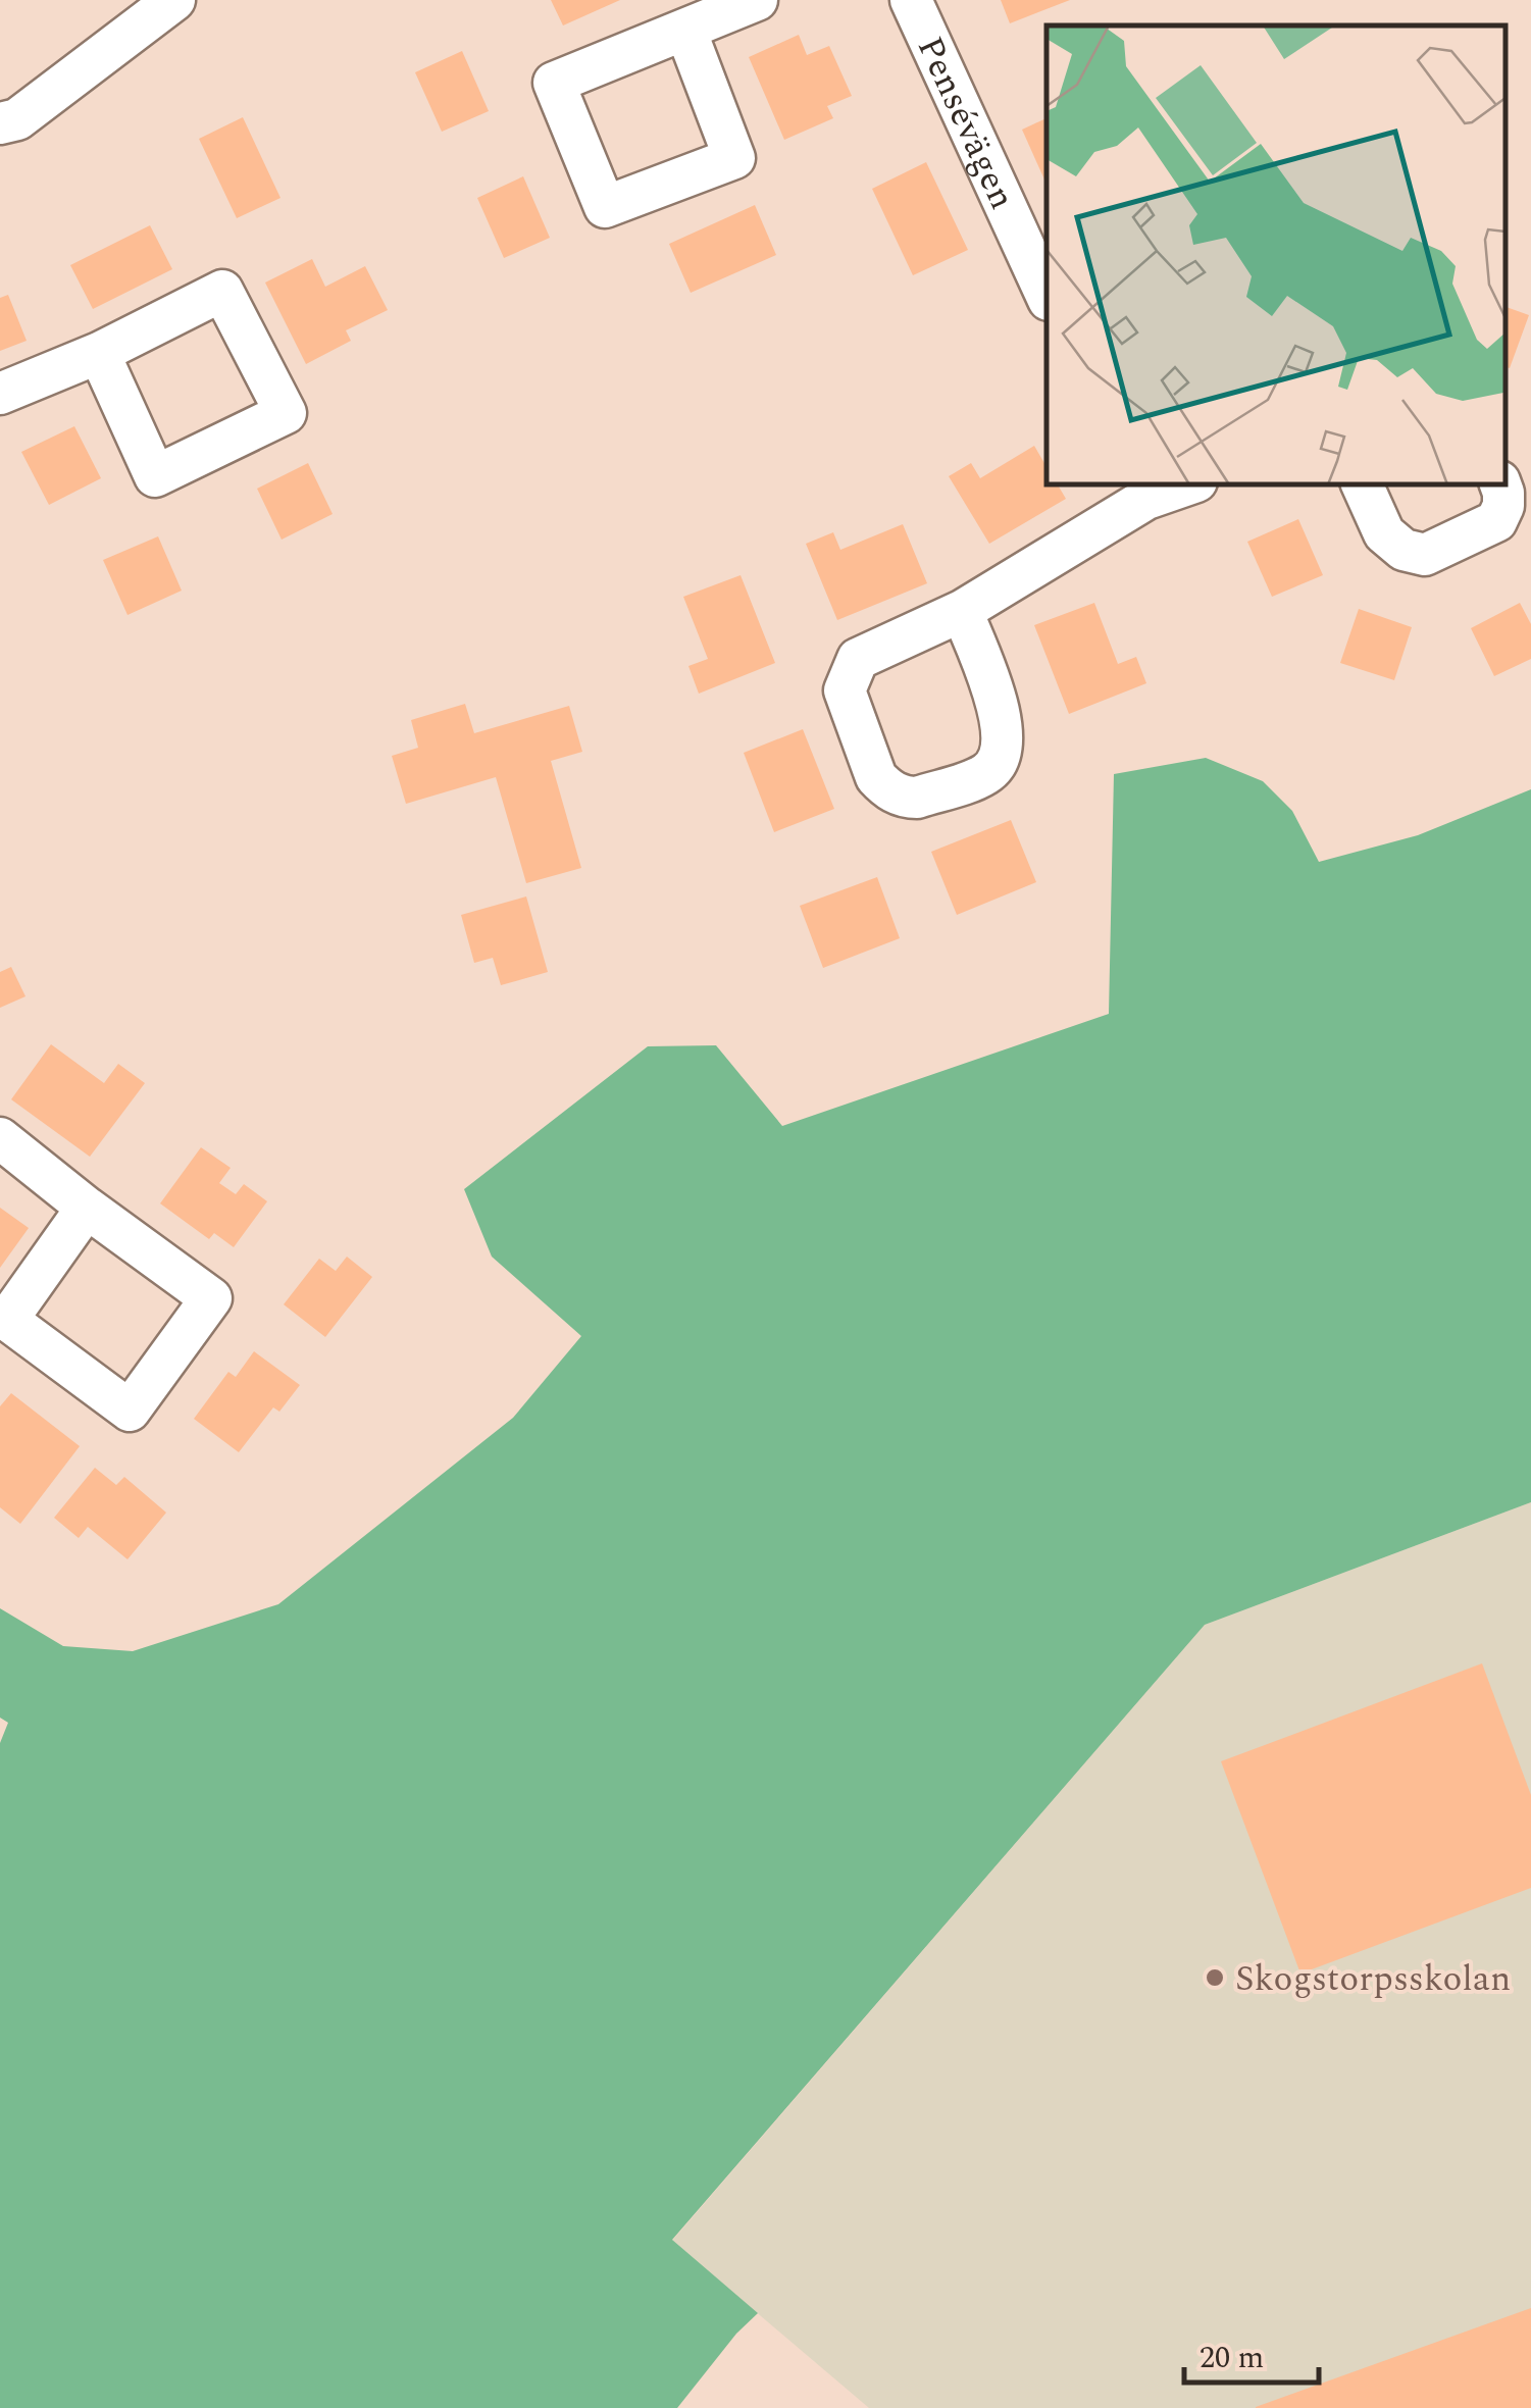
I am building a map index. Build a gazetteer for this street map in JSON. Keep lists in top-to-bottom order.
{
  "streets": {
    "street": ["Pensévägen"]
  },
  "places": ["Skogstorpsskolan"],
  "scale_bar": "20 m"
}
